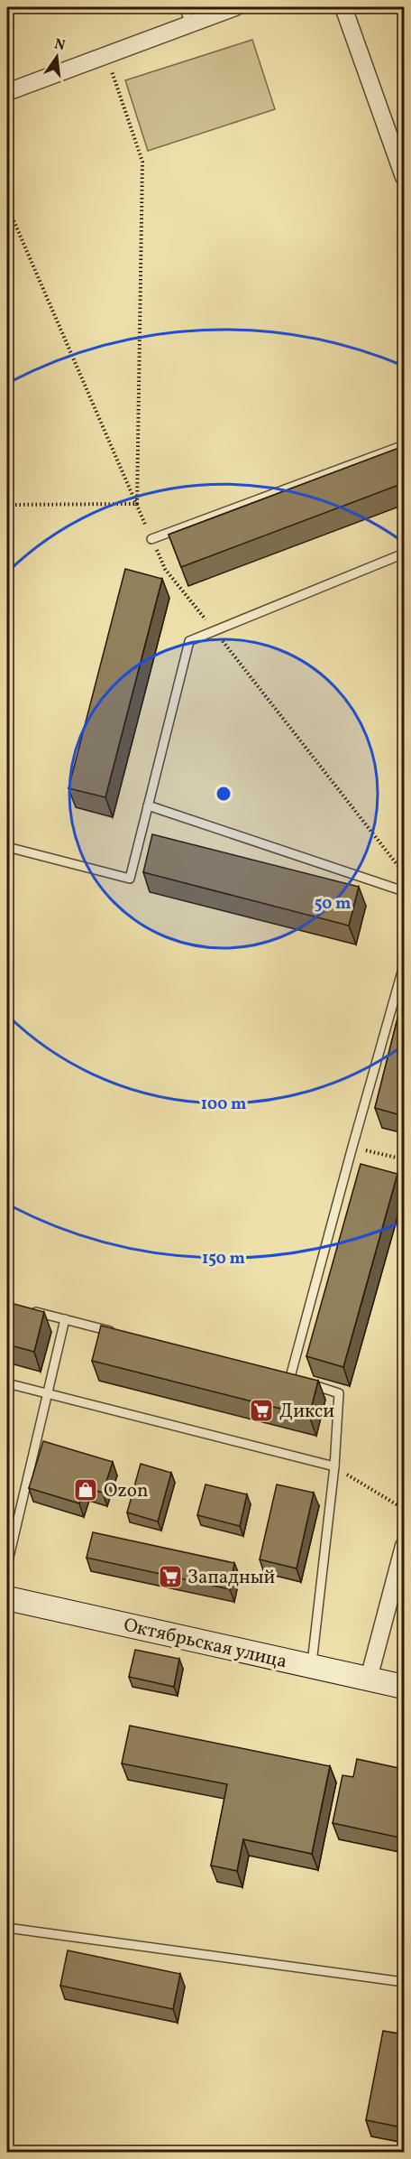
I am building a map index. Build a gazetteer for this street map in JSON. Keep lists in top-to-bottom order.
{
  "streets": {
    "main road": ["Октябрьская улица"]
  },
  "places": {
    "supermarket": ["Дикси", "Западный"],
    "shop": ["Ozon"]
  },
  "north": "top",
  "rings": ["50 m", "100 m", "150 m"]
}
